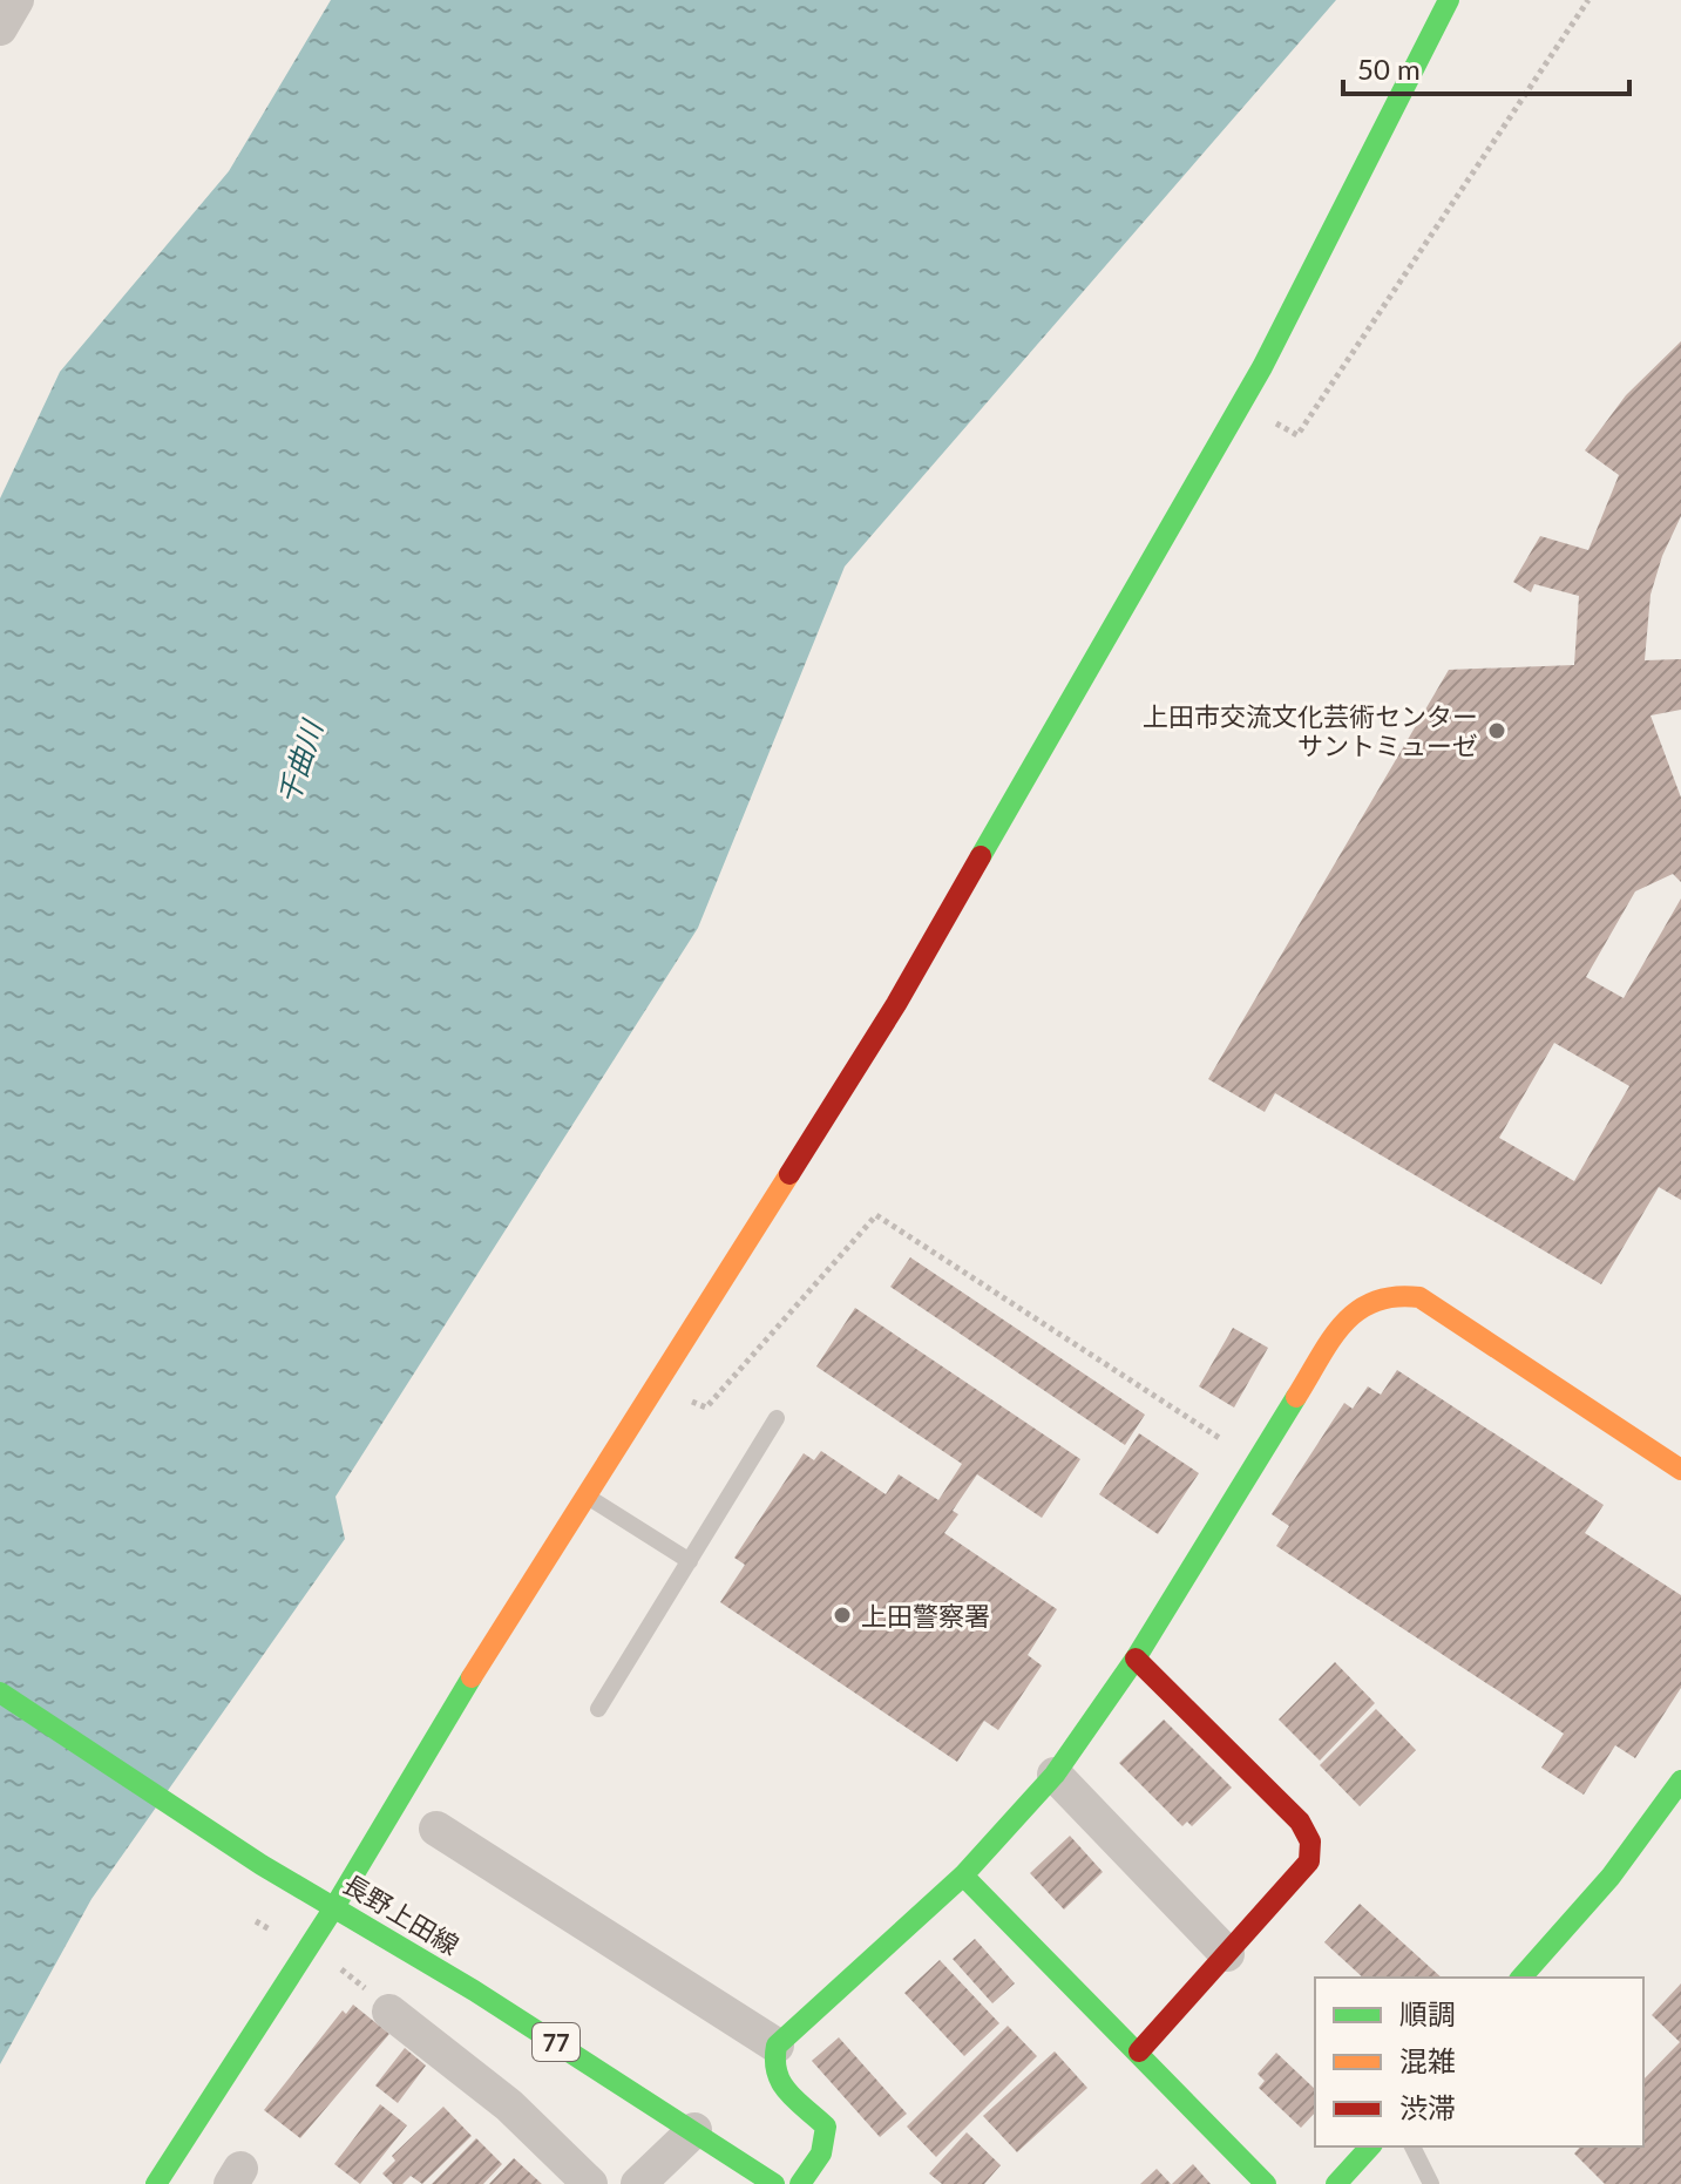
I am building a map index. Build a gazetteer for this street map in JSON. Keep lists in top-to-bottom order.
{
  "streets": {
    "street": ["長野上田線", "77"]
  },
  "water": ["千曲川"],
  "places": ["上田市交流文化芸術センター サントミューゼ", "上田警察署"],
  "legend": ["順調", "混雑", "渋滞"],
  "scale_bar": "50 m"
}
